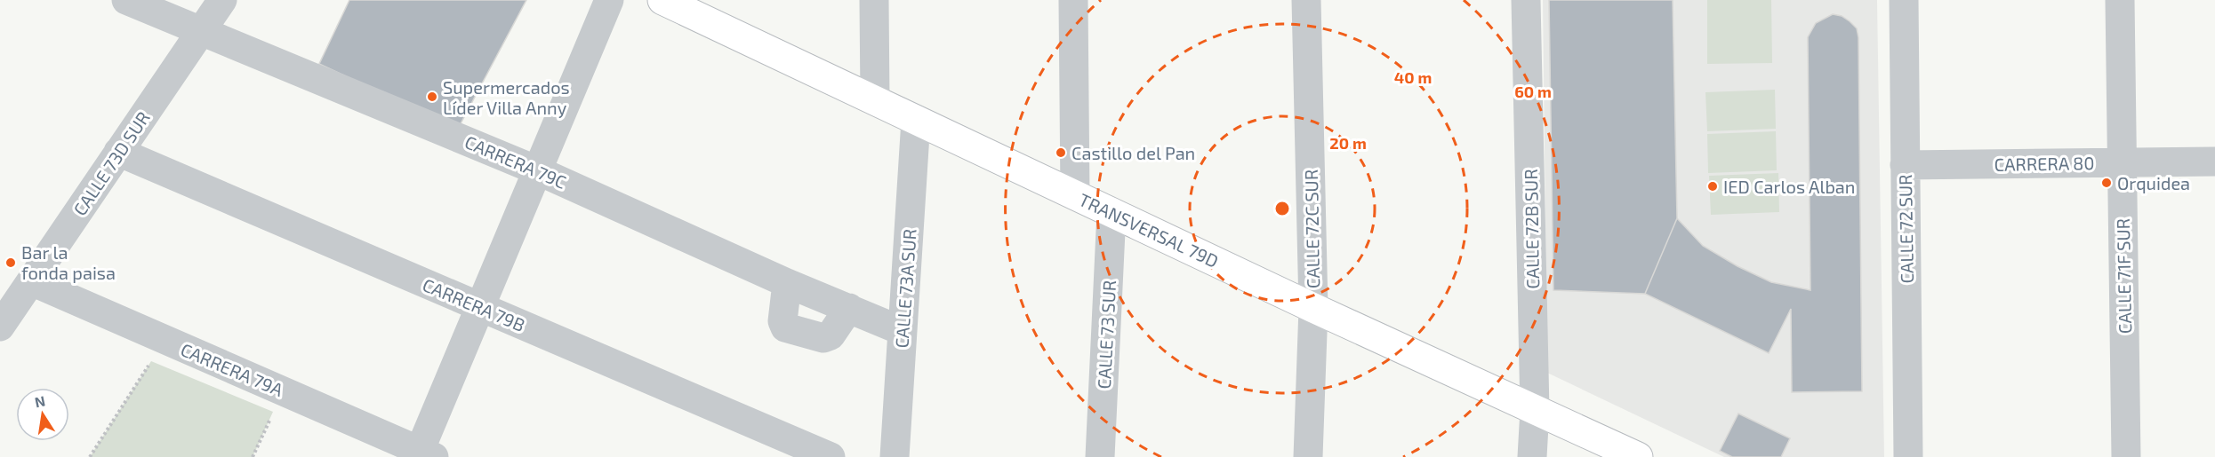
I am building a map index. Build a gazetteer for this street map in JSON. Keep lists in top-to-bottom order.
{
  "streets": {
    "main road": ["TRANSVERSAL 79D"],
    "street": [
      "CARRERA 79C",
      "CALLE 73D SUR",
      "CARRERA 80",
      "CALLE 72C SUR",
      "CALLE 72B SUR",
      "CALLE 72 SUR",
      "CALLE 71F SUR",
      "CALLE 73A SUR",
      "CARRERA 79B",
      "CALLE 73 SUR",
      "CARRERA 79A"
    ]
  },
  "crossings": [
    ["CARRERA 79C", "CALLE 73D SUR"],
    ["CARRERA 79C", "CALLE 73A SUR"],
    ["CALLE 73D SUR", "CARRERA 79B"],
    ["CALLE 73D SUR", "CARRERA 79A"],
    ["CARRERA 80", "CALLE 72 SUR"],
    ["CARRERA 80", "CALLE 71F SUR"],
    ["CALLE 72C SUR", "TRANSVERSAL 79D"],
    ["CALLE 72B SUR", "TRANSVERSAL 79D"],
    ["TRANSVERSAL 79D", "CALLE 73A SUR"],
    ["TRANSVERSAL 79D", "CALLE 73 SUR"]
  ],
  "places": [
    "Supermercados Líder Villa Anny",
    "Castillo del Pan",
    "Orquidea",
    "IED Carlos Alban",
    "Bar la fonda paisa"
  ],
  "north": "top",
  "rings": ["40 m", "60 m", "20 m"]
}
